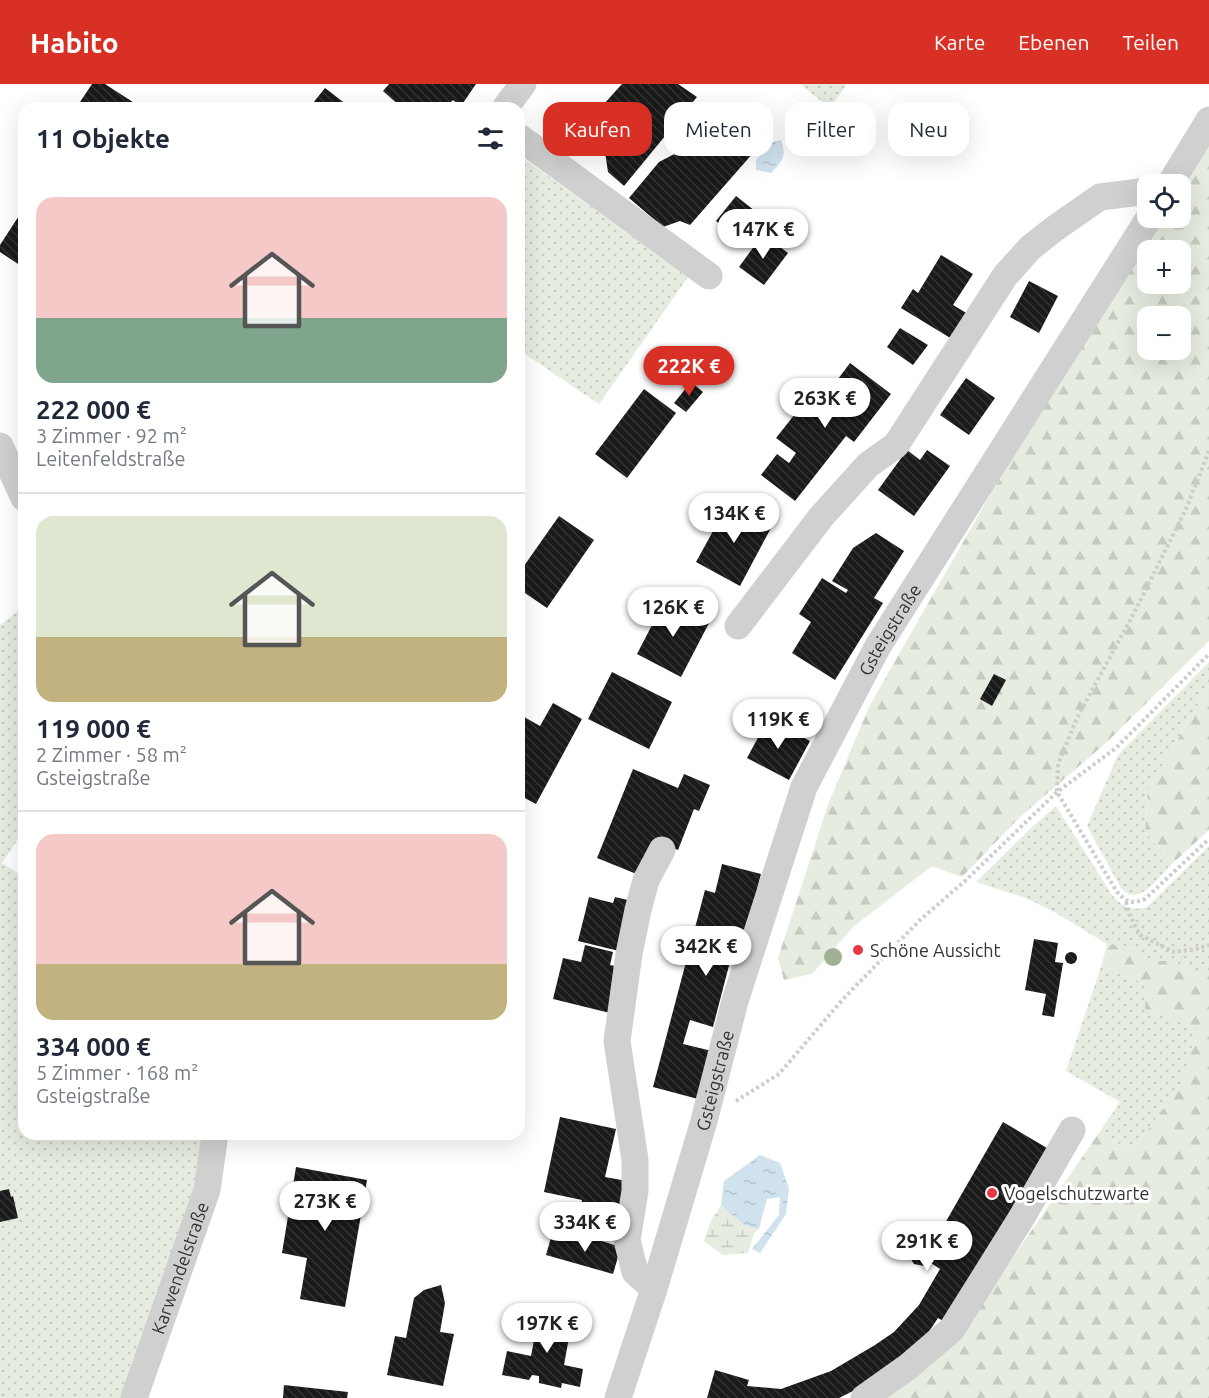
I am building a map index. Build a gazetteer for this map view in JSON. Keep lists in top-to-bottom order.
{
  "streets": {
    "street": ["Gsteigstraße", "Karwendelstraße"]
  },
  "places": ["Schöne Aussicht", "Vogelschutzwarte"],
  "page": {
    "header": "Habito",
    "nav": ["Karte", "Ebenen", "Teilen"],
    "chip": [
      "Kaufen",
      "Mieten",
      "Filter",
      "Neu"
    ],
    "heading": "11 Objekte",
    "map_buttons": ["+", "−"],
    "list": [
      {
        "name": "222 000 €",
        "note": "3 Zimmer · 92 m² · Leitenfeldstraße"
      },
      {
        "name": "119 000 €",
        "note": "2 Zimmer · 58 m² · Gsteigstraße"
      },
      {
        "name": "334 000 €",
        "note": "5 Zimmer · 168 m² · Gsteigstraße"
      }
    ],
    "price": [
      "147K €",
      "222K €",
      "263K €",
      "134K €",
      "126K €",
      "119K €",
      "342K €",
      "273K €",
      "334K €",
      "291K €",
      "197K €"
    ]
  }
}
